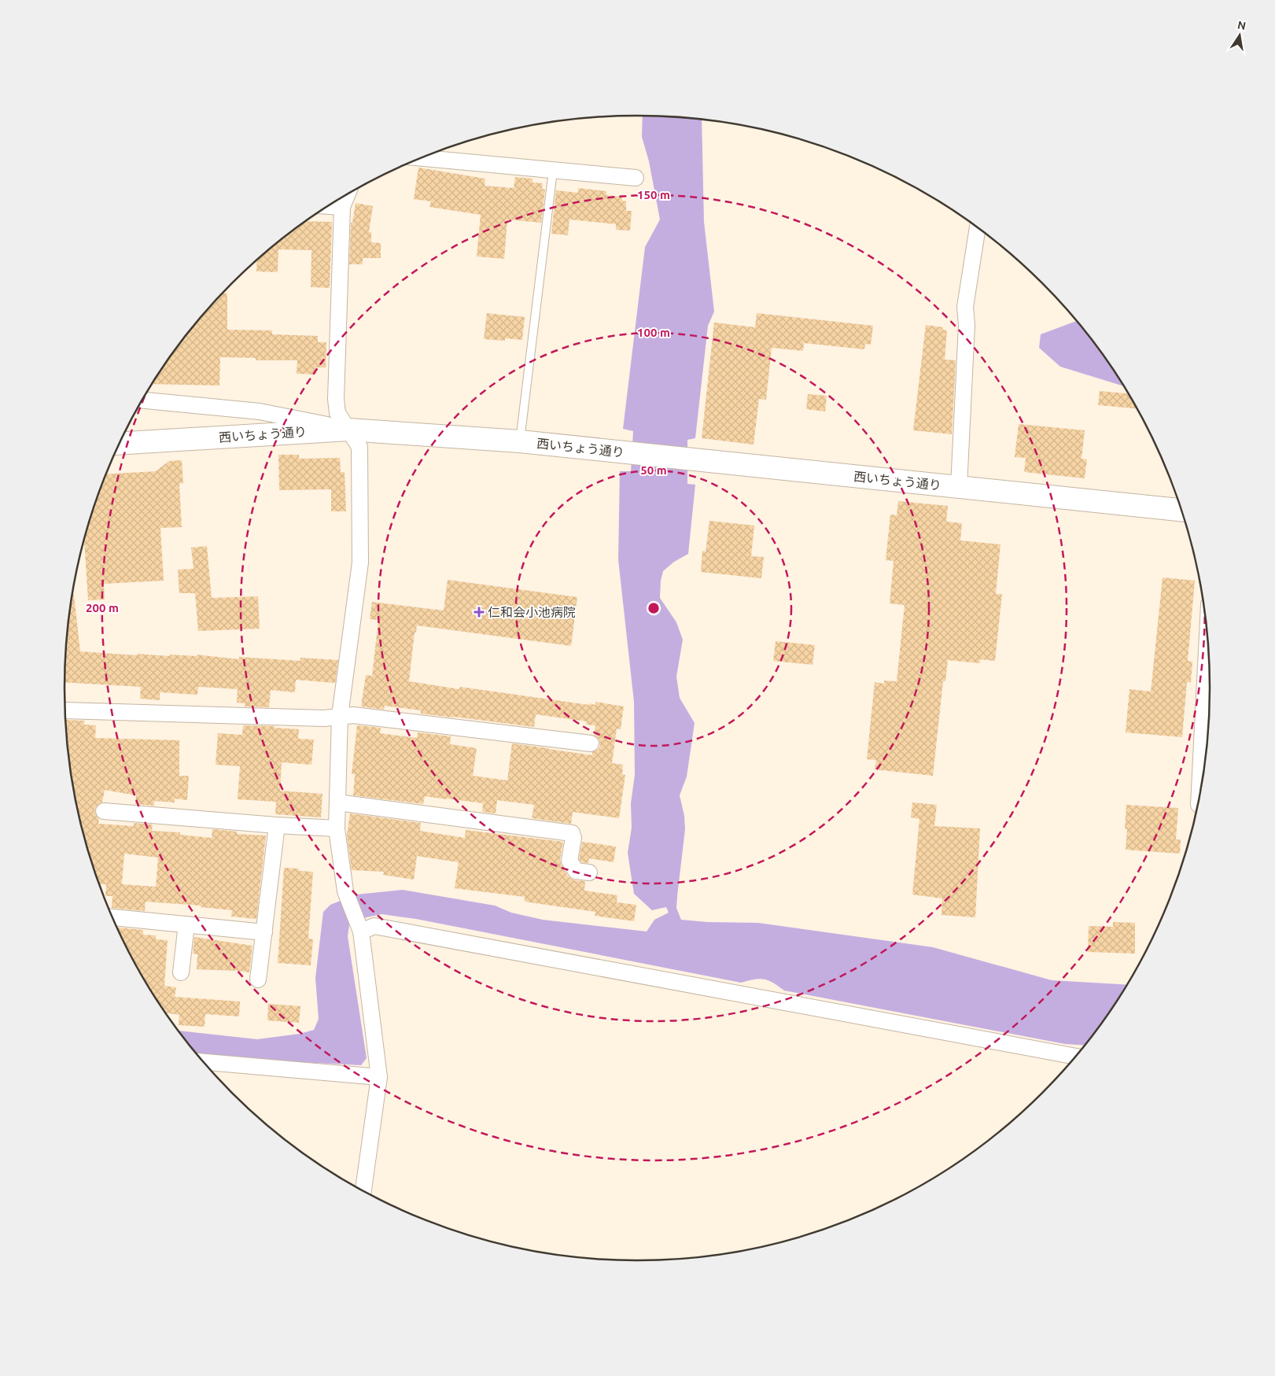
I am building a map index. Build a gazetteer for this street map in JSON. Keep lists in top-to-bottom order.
{
  "streets": {
    "highway": ["西いちょう通り"]
  },
  "places": {
    "health": ["仁和会小池病院"]
  },
  "north": "top",
  "rings": [
    "150 m",
    "100 m",
    "50 m",
    "200 m"
  ]
}
